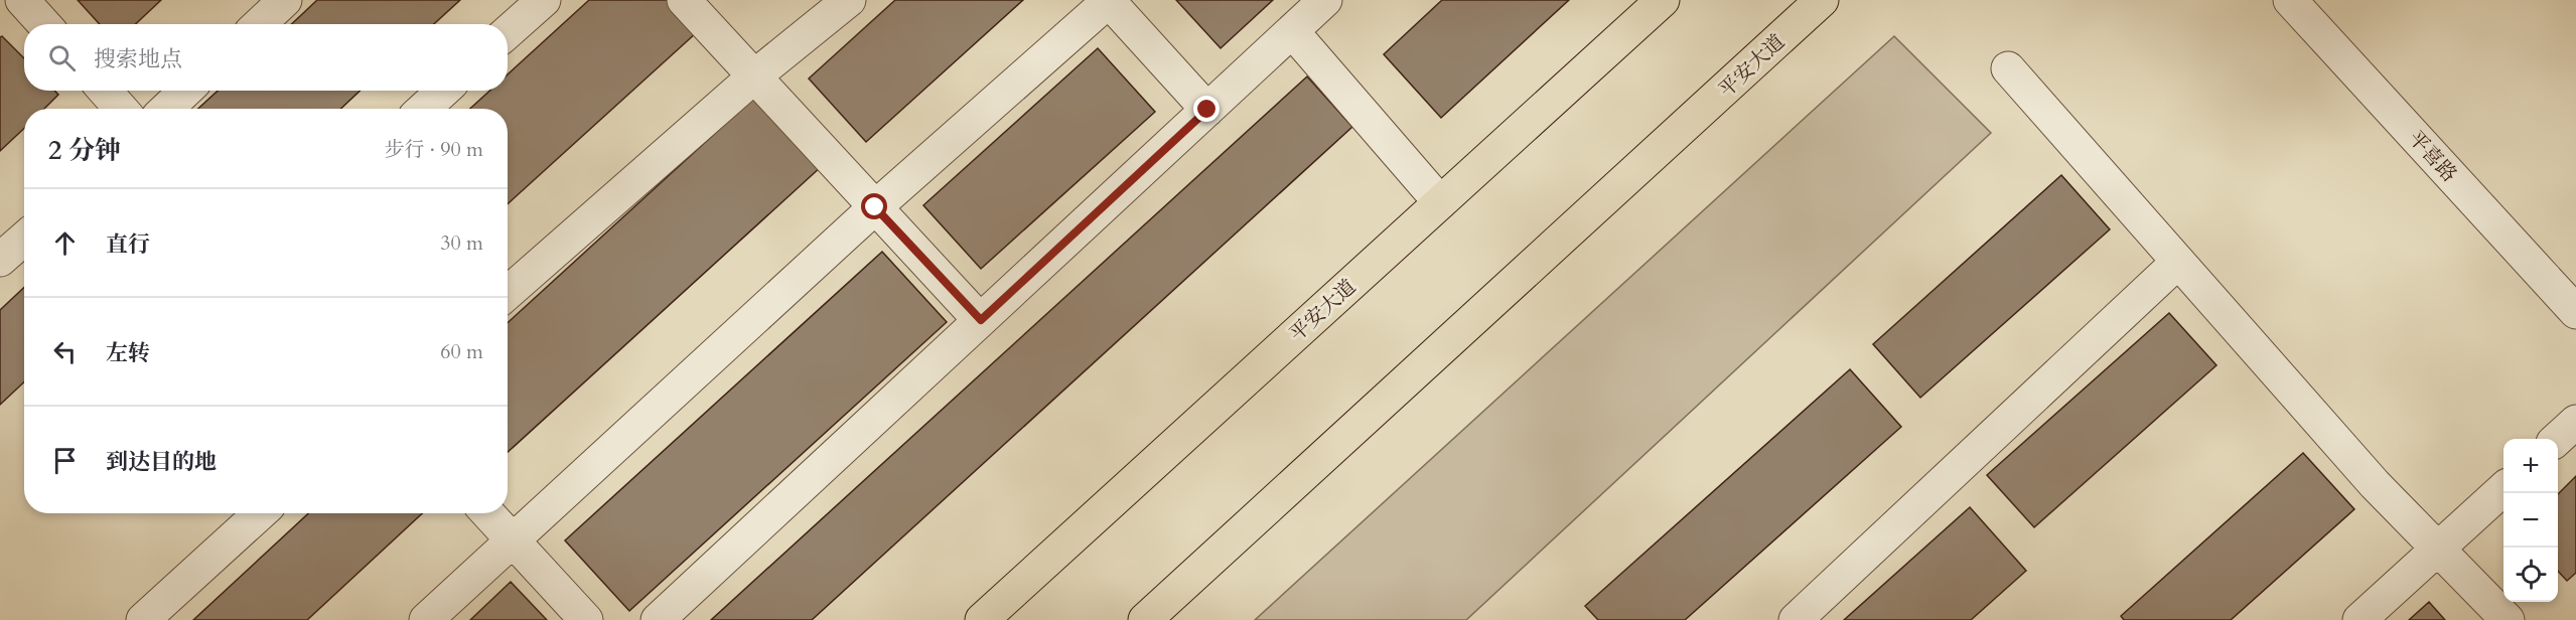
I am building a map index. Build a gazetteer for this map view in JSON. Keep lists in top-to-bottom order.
{
  "streets": {
    "main road": ["平安大道"],
    "street": ["平喜路"]
  },
  "page": {
    "search": "搜索地点",
    "heading": ["2 分钟", "步行 · 90 m"],
    "list": [
      ["直行", "30 m"],
      ["左转", "60 m"],
      "到达目的地"
    ],
    "map_buttons": ["+", "−"]
  }
}
